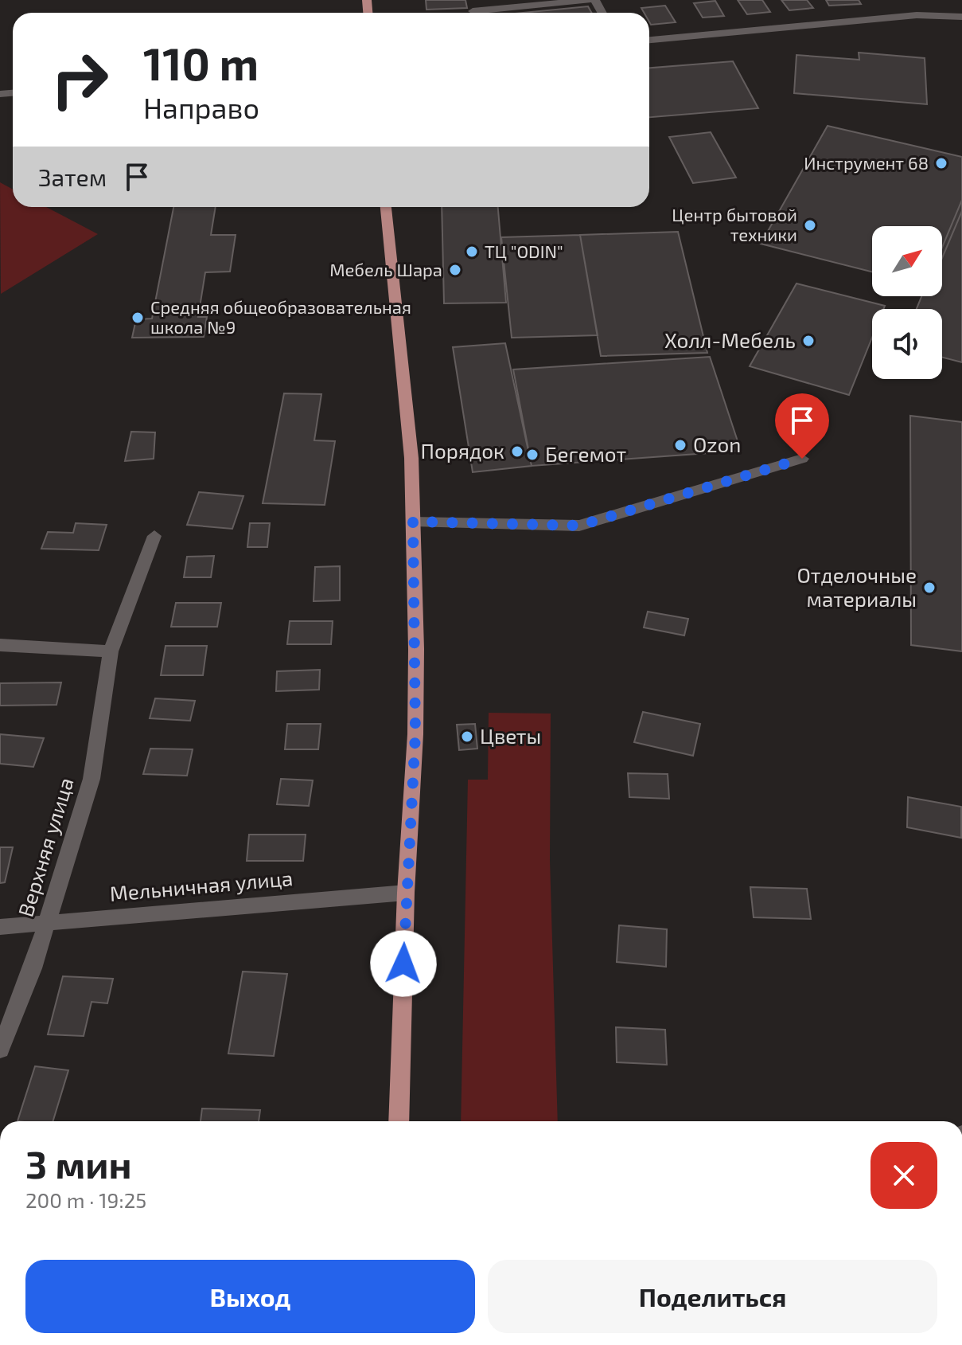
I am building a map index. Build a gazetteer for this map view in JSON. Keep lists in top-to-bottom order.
{
  "streets": {
    "street": ["Верхняя улица", "Мельничная улица"]
  },
  "crossings": [
    ["Верхняя улица", "Мельничная улица"]
  ],
  "places": [
    "Инструмент 68",
    "Центр бытовой техники",
    "ТЦ \"ODIN\"",
    "Мебель Шара",
    "Средняя общеобразовательная школа №9",
    "Холл-Мебель",
    "Ozon",
    "Порядок",
    "Бегемот",
    "Отделочные материалы",
    "Цветы"
  ],
  "north": "top right",
  "page": {
    "turn": ["110 m", "Направо"],
    "then": "Затем",
    "heading": ["3 мин", "200 m · 19:25"],
    "buttons": ["Выход", "Поделиться"]
  }
}
